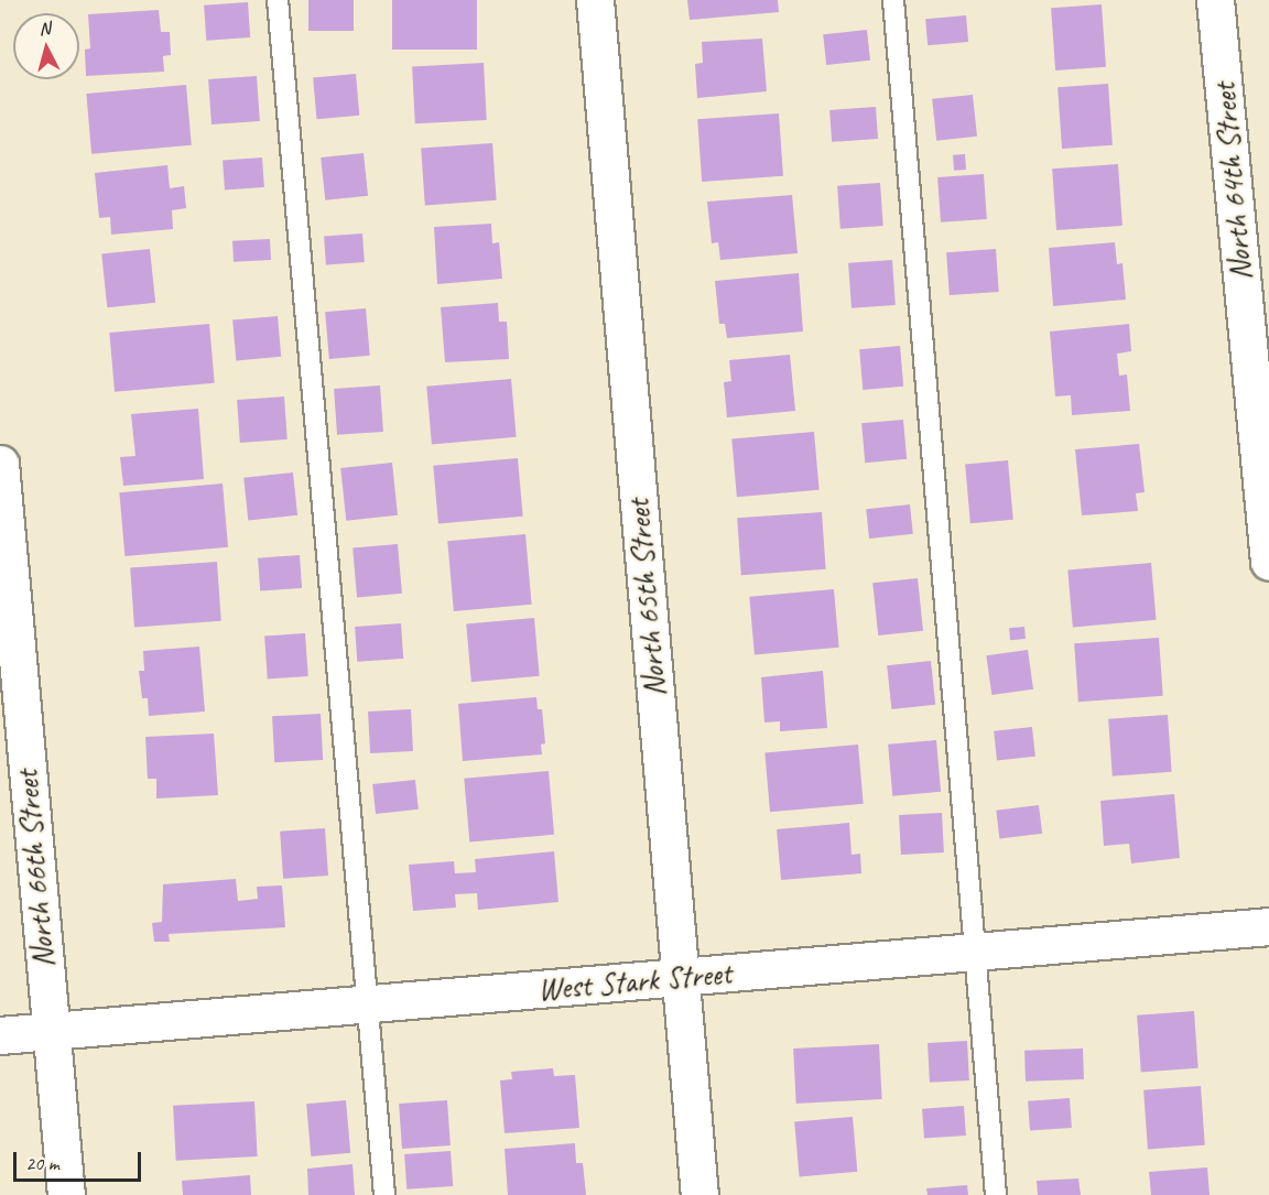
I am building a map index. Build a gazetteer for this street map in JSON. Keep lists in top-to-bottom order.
{
  "streets": {
    "street": [
      "North 64th Street",
      "North 65th Street",
      "North 66th Street",
      "West Stark Street"
    ]
  },
  "crossings": [
    ["North 65th Street", "West Stark Street"],
    ["North 66th Street", "West Stark Street"]
  ],
  "scale_bar": "20 m",
  "north": "top"
}
